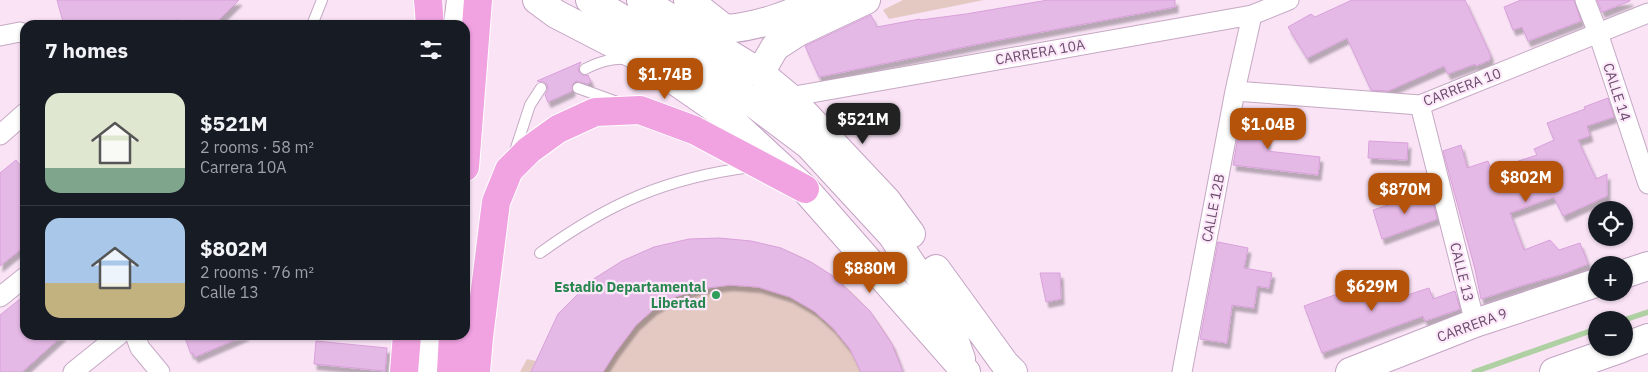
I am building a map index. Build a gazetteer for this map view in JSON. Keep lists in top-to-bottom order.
{
  "streets": {
    "main road": ["CARRERA 9"],
    "street": [
      "CARRERA 10A",
      "CARRERA 10",
      "CALLE 14",
      "CALLE 12B",
      "CALLE 13"
    ]
  },
  "crossings": [
    ["CARRERA 10A", "CALLE 12B"],
    ["CARRERA 10", "CALLE 14"],
    ["CARRERA 10", "CALLE 12B"],
    ["CARRERA 10", "CALLE 13"],
    ["CALLE 13", "CARRERA 9"]
  ],
  "places": ["Estadio Departamental Libertad"],
  "page": {
    "heading": "7 homes",
    "price": [
      "$1.74B",
      "$521M",
      "$1.04B",
      "$802M",
      "$870M",
      "$880M",
      "$629M"
    ],
    "list": [
      {
        "name": "$521M",
        "note": "2 rooms · 58 m² · Carrera 10A"
      },
      {
        "name": "$802M",
        "note": "2 rooms · 76 m² · Calle 13"
      }
    ],
    "map_buttons": ["+", "−"]
  }
}
